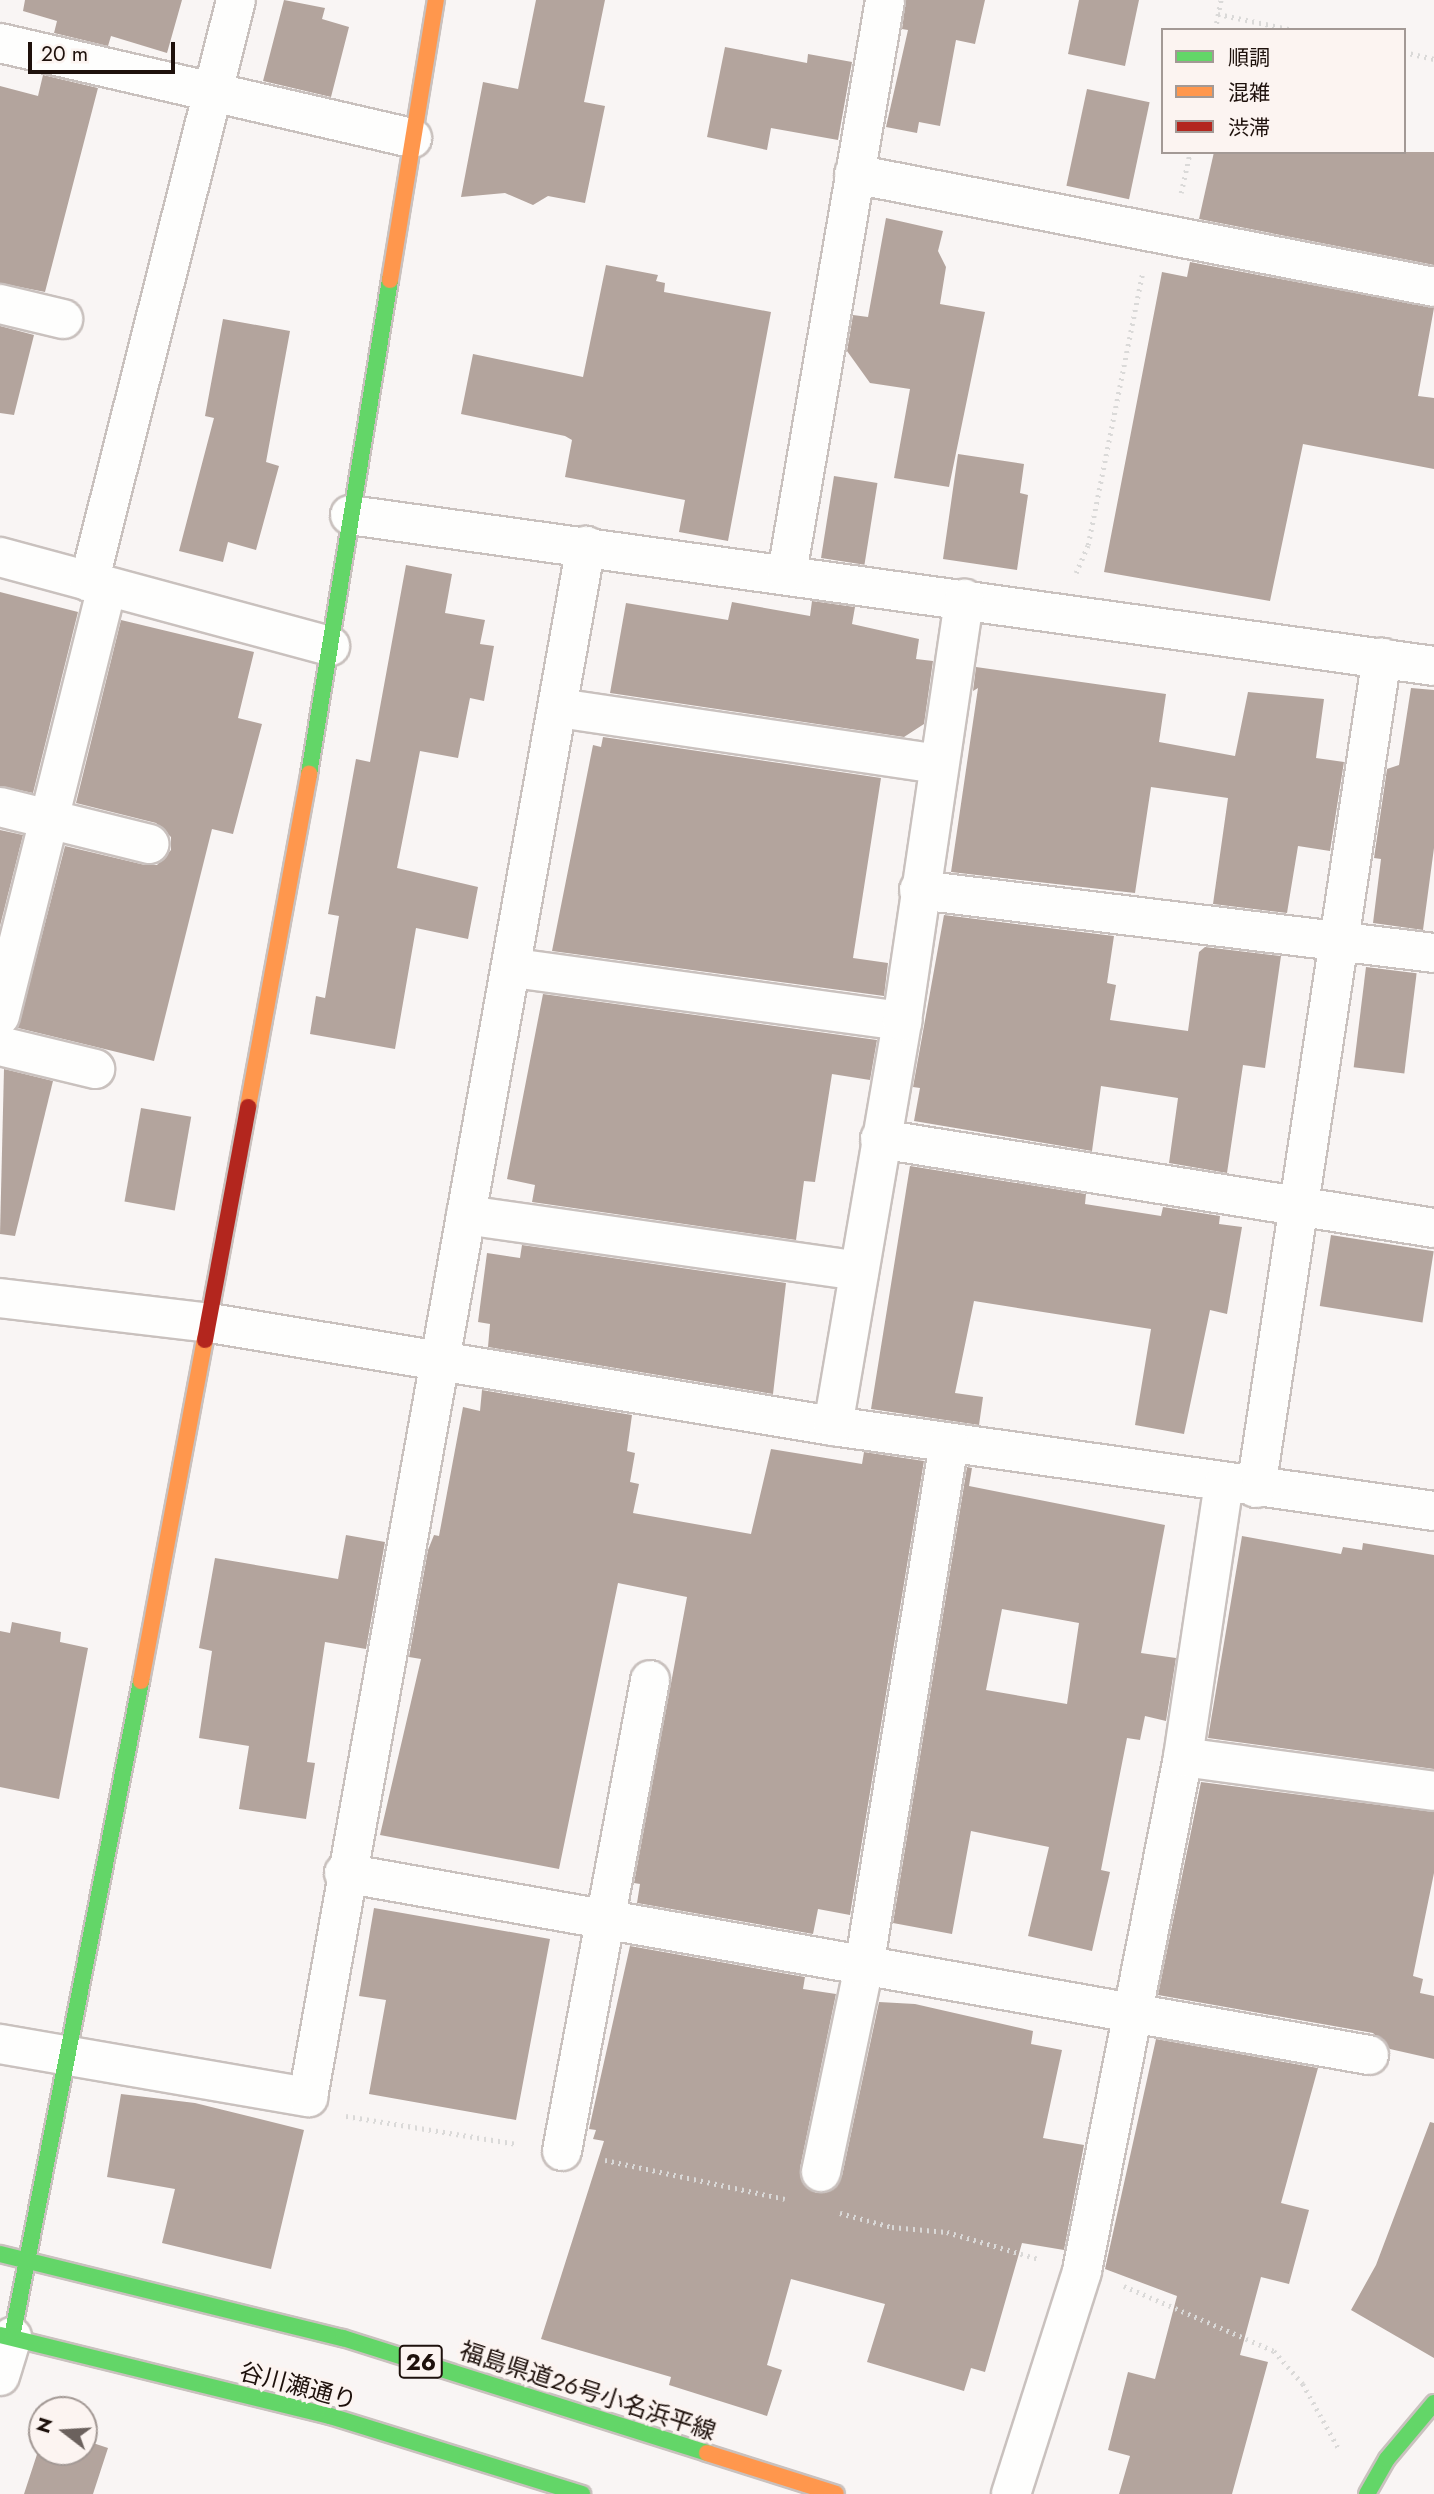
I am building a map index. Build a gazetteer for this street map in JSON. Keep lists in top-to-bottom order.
{
  "streets": {
    "street": ["26", "谷川瀬通り", "福島県道26号小名浜平線"]
  },
  "legend": ["順調", "混雑", "渋滞"],
  "scale_bar": "20 m",
  "north": "left"
}
